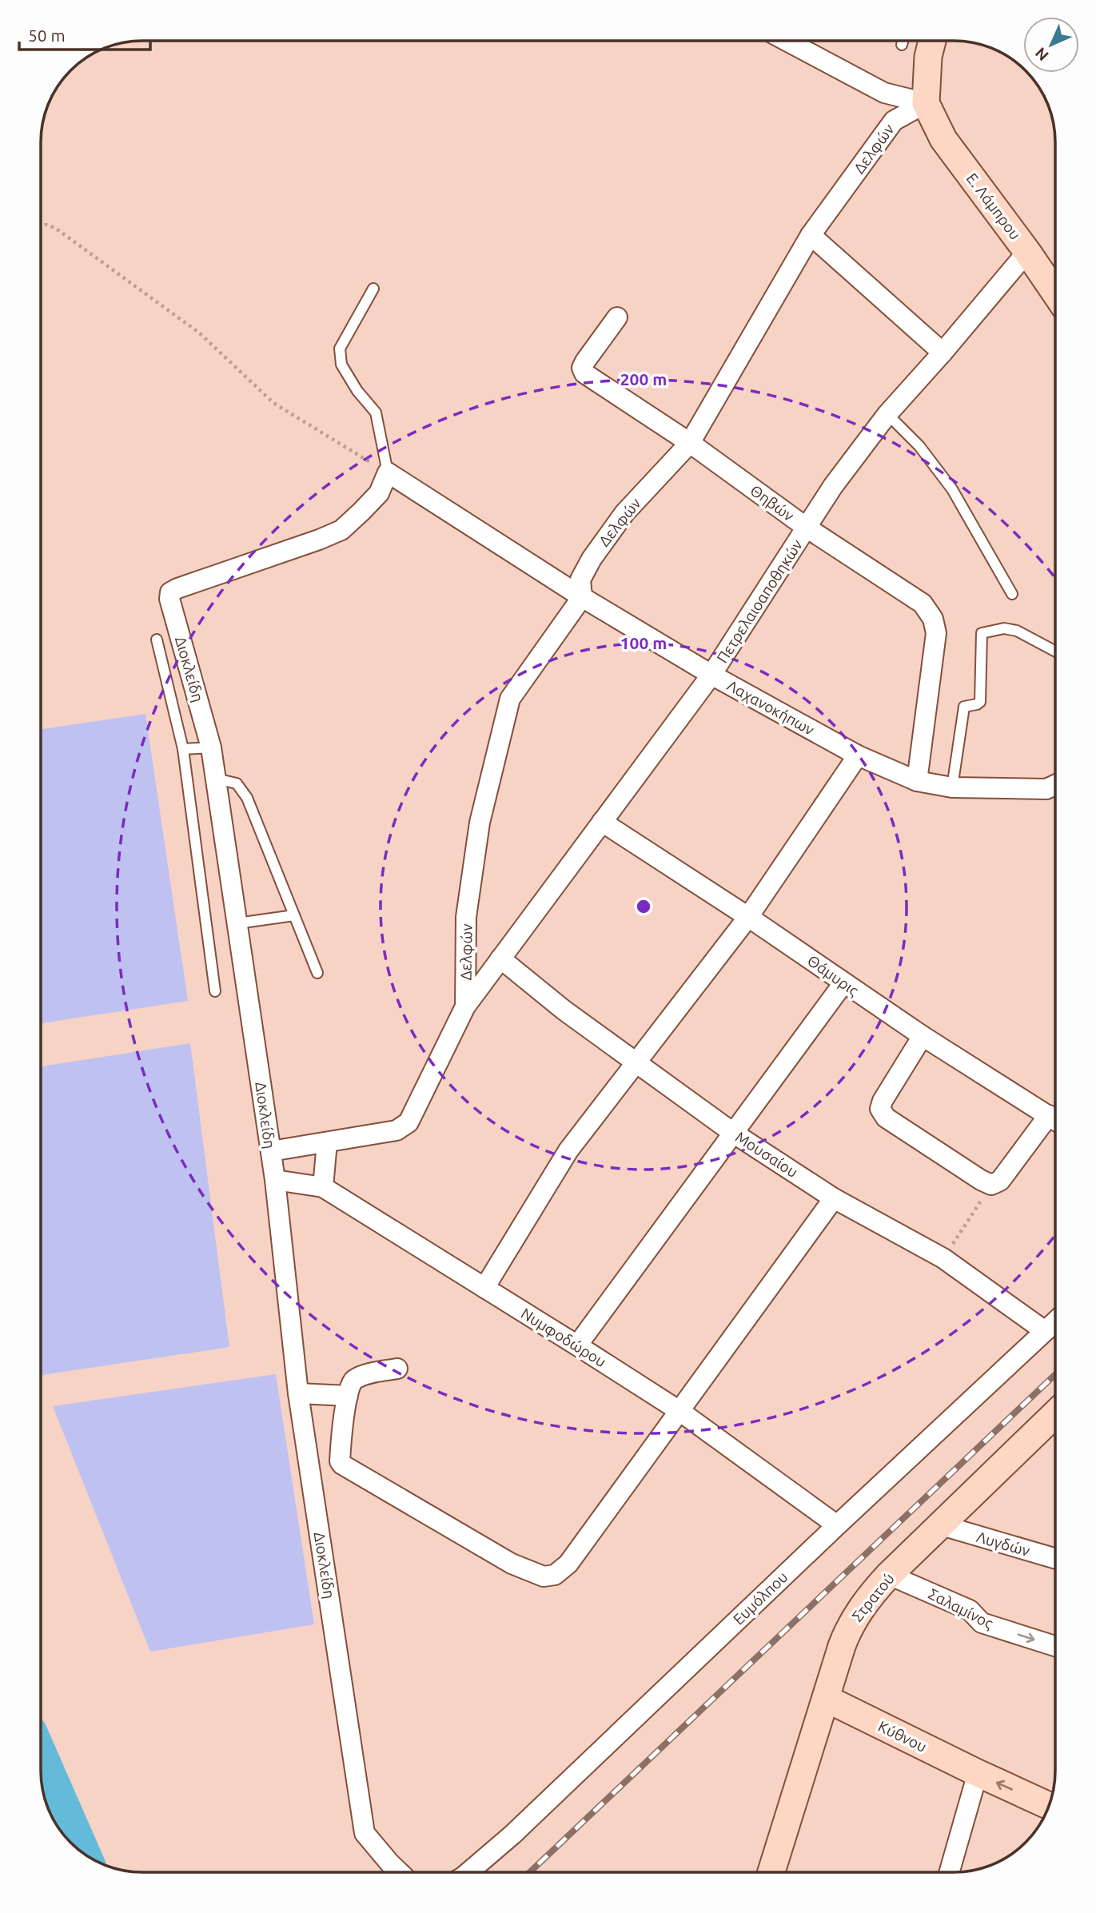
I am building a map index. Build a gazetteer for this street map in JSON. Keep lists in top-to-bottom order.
{
  "streets": {
    "street": [
      "Δελφών",
      "Ε. Λάμπρου",
      "Θηβών",
      "Πετρελαιοαποθηκών",
      "Διοκλείδη",
      "Λαχανοκήπων",
      "Θάμυρις",
      "Μουσαίου",
      "Νυμφοδώρου",
      "Λυγδών",
      "Στρατού",
      "Ευμόλπου",
      "Σαλαμίνος",
      "Κύθνου"
    ]
  },
  "crossings": [
    ["Δελφών", "Ε. Λάμπρου"],
    ["Δελφών", "Θηβών"],
    ["Δελφών", "Πετρελαιοαποθηκών"],
    ["Δελφών", "Λαχανοκήπων"],
    ["Ε. Λάμπρου", "Πετρελαιοαποθηκών"],
    ["Θηβών", "Πετρελαιοαποθηκών"],
    ["Θηβών", "Λαχανοκήπων"],
    ["Πετρελαιοαποθηκών", "Διοκλείδη"],
    ["Πετρελαιοαποθηκών", "Λαχανοκήπων"],
    ["Πετρελαιοαποθηκών", "Θάμυρις"],
    ["Πετρελαιοαποθηκών", "Μουσαίου"],
    ["Διοκλείδη", "Λαχανοκήπων"],
    ["Διοκλείδη", "Νυμφοδώρου"],
    ["Μουσαίου", "Ευμόλπου"],
    ["Νυμφοδώρου", "Ευμόλπου"],
    ["Λυγδών", "Στρατού"],
    ["Στρατού", "Σαλαμίνος"],
    ["Στρατού", "Κύθνου"]
  ],
  "one_way": ["Σαλαμίνος"],
  "scale_bar": "50 m",
  "north": "bottom left",
  "rings": ["200 m", "100 m"]
}
